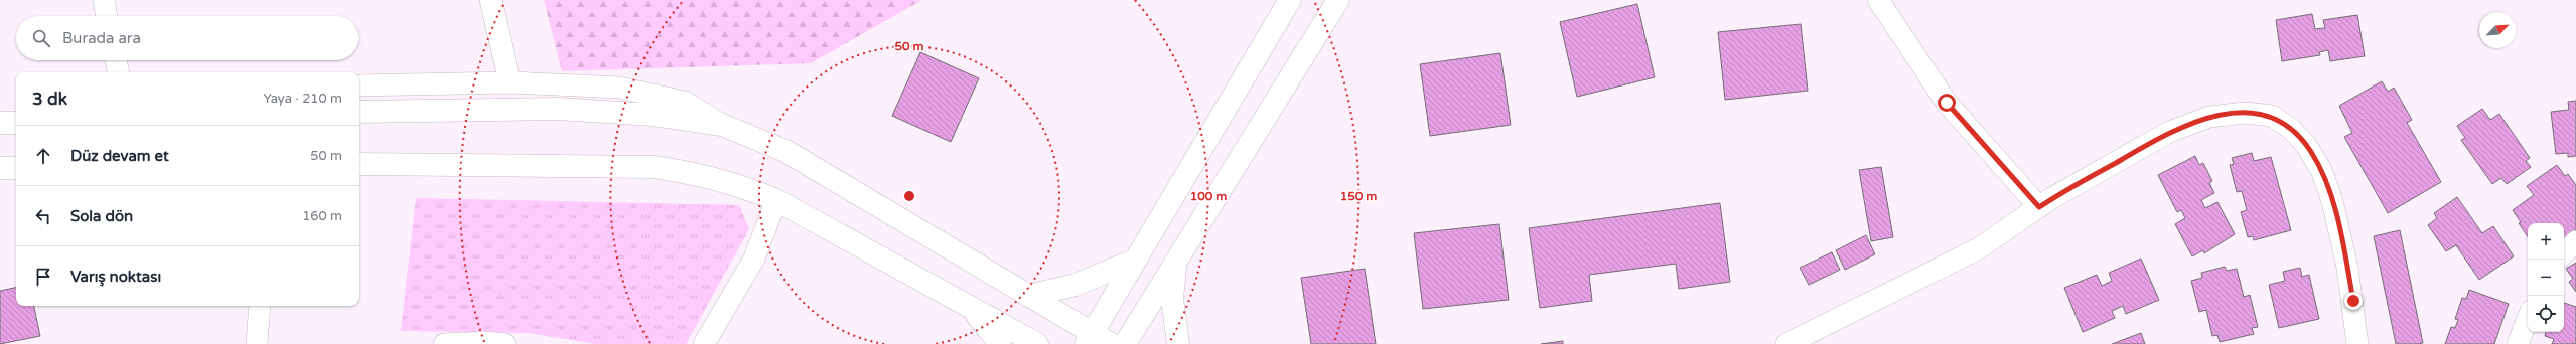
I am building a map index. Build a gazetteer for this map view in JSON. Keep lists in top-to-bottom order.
{
  "north": "top right",
  "page": {
    "search": "Burada ara",
    "heading": ["3 dk", "Yaya · 210 m"],
    "list": [
      ["Düz devam et", "50 m"],
      ["Sola dön", "160 m"],
      "Varış noktası"
    ],
    "map_buttons": ["+", "−"]
  },
  "rings": ["50 m", "100 m", "150 m"]
}
